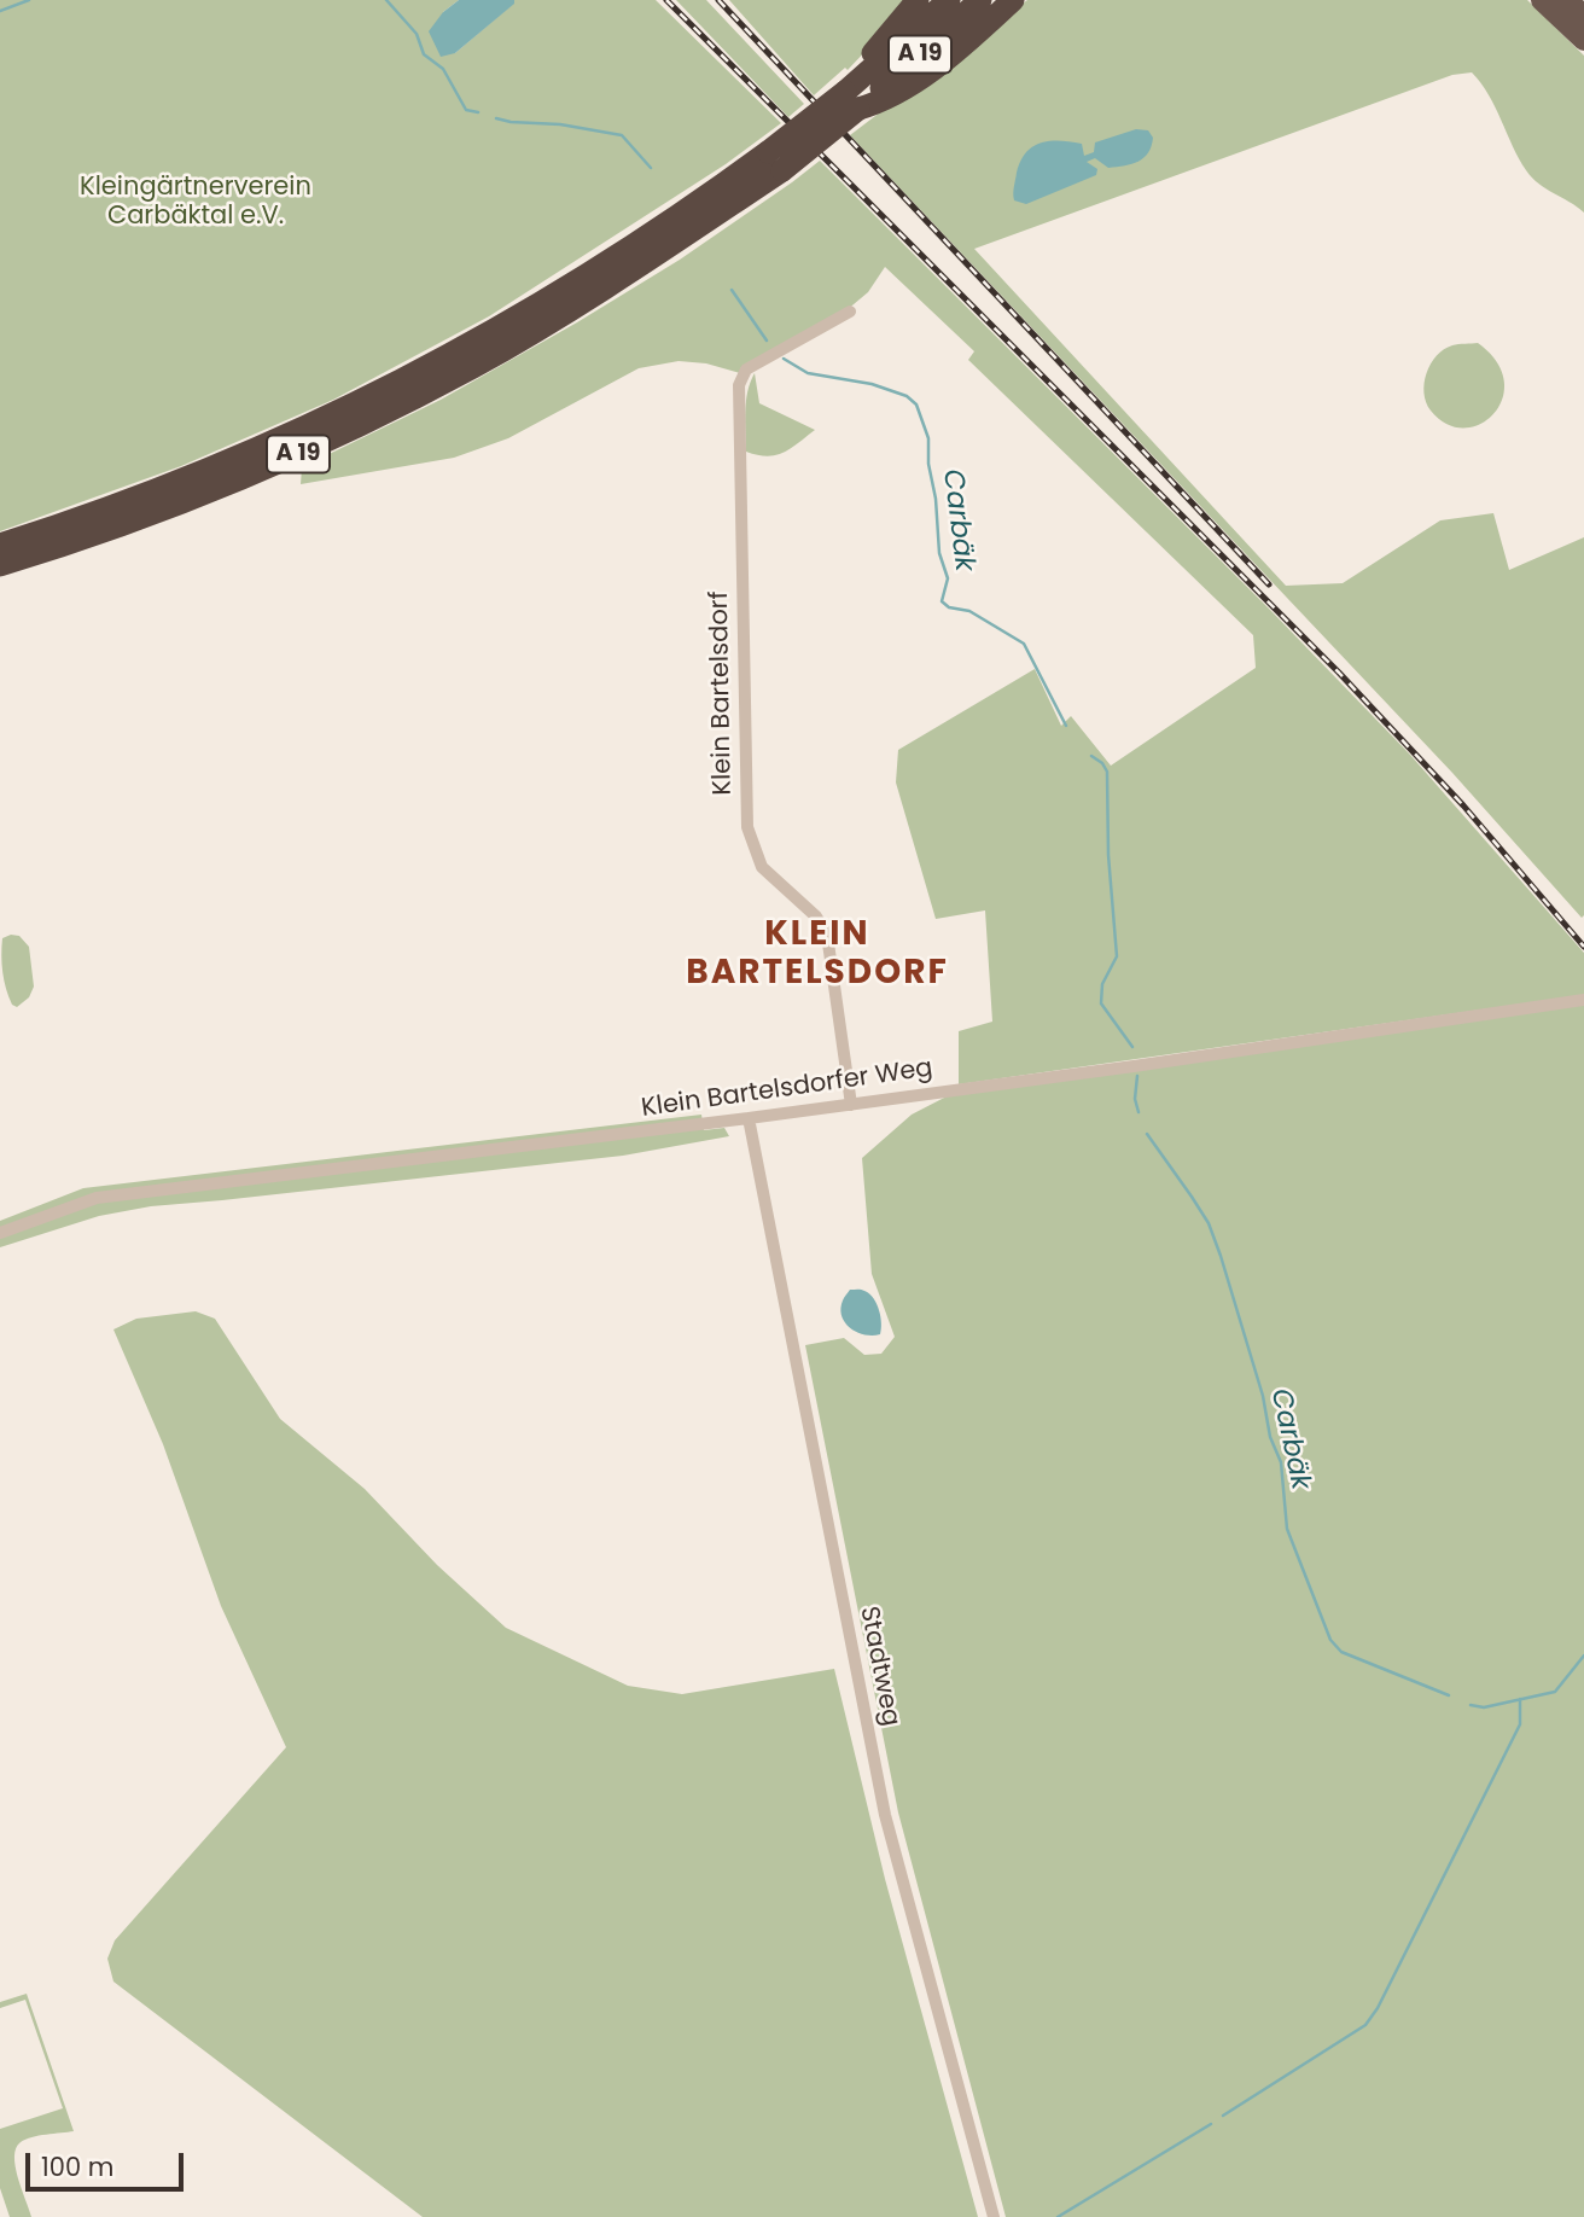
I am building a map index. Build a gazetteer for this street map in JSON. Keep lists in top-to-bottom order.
{
  "streets": {
    "highway": ["A 19"],
    "street": ["Klein Bartelsdorf", "Klein Bartelsdorfer Weg", "Stadtweg"]
  },
  "crossings": [
    ["Klein Bartelsdorf", "Klein Bartelsdorfer Weg"],
    ["Klein Bartelsdorfer Weg", "Stadtweg"]
  ],
  "districts": ["KLEIN BARTELSDORF"],
  "water": ["Carbäk"],
  "parks": ["Kleingärtnerverein Carbäktal e.V."],
  "scale_bar": "100 m"
}
